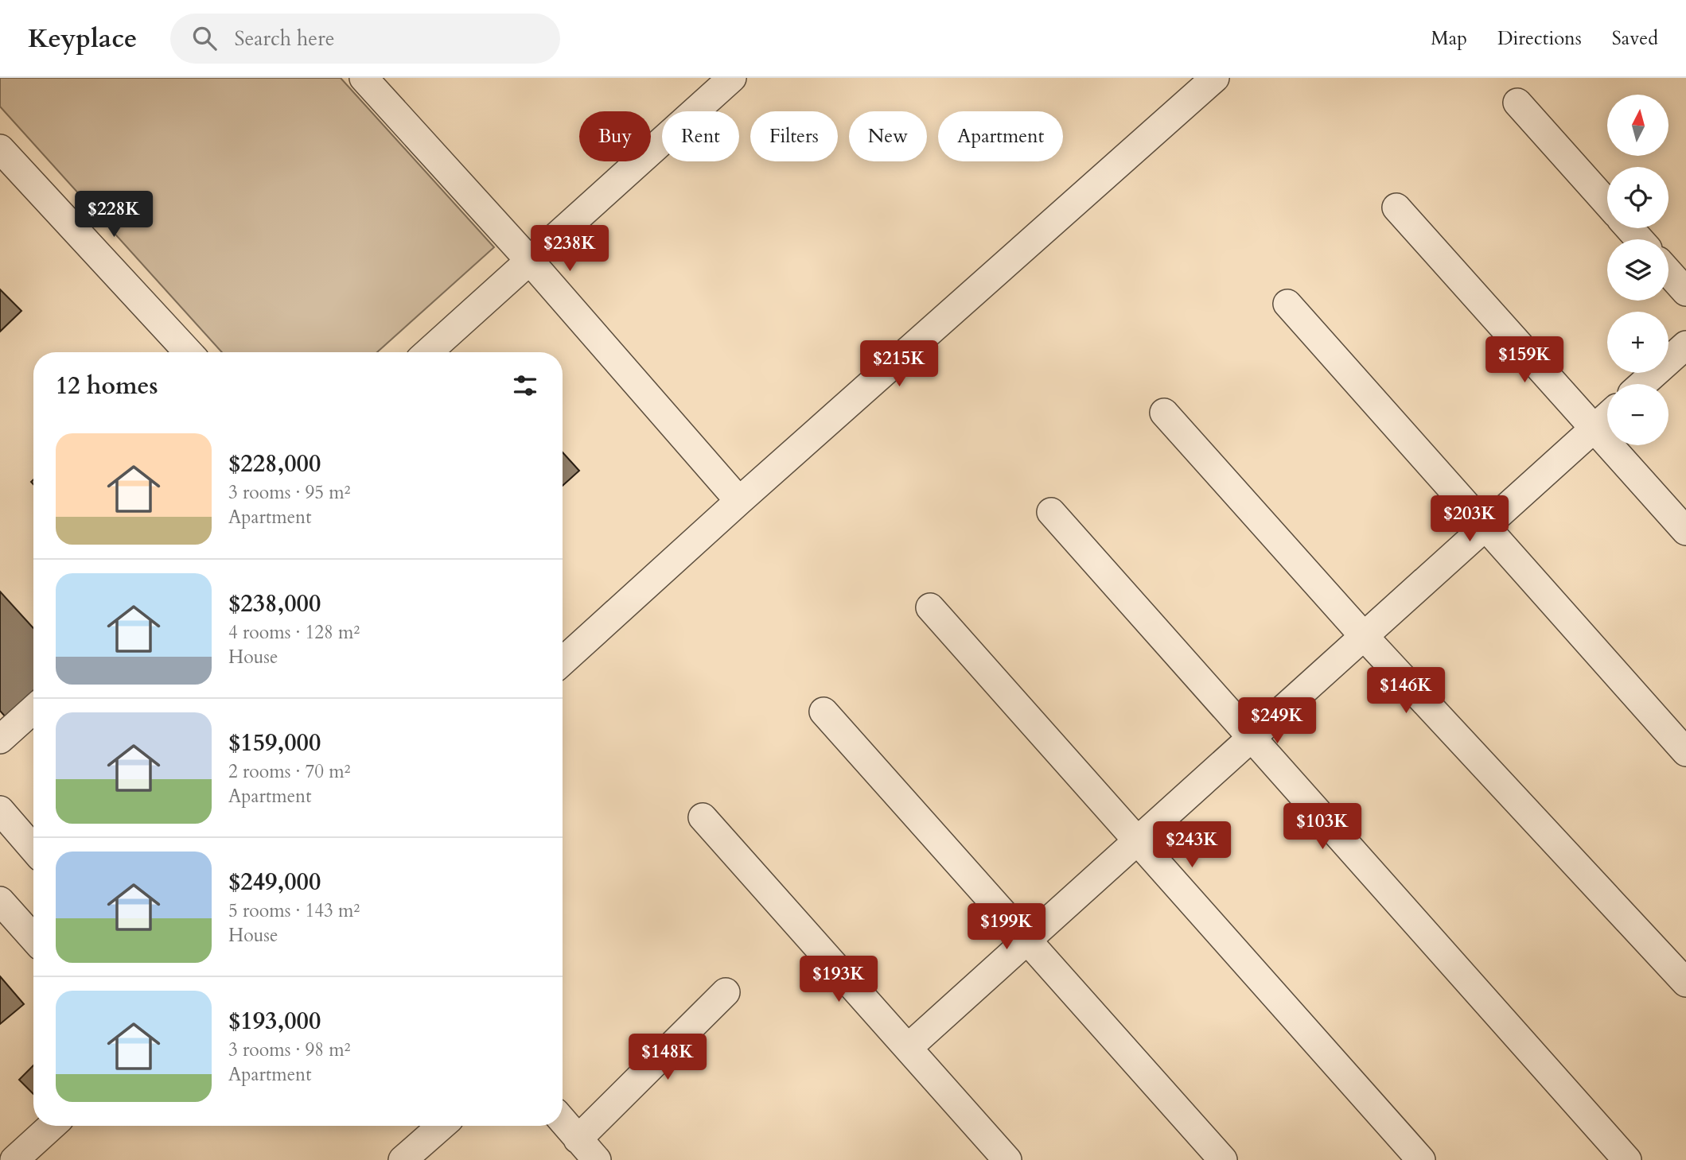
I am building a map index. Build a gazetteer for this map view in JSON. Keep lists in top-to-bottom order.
{
  "north": "top",
  "page": {
    "header": "Keyplace",
    "search": "Search here",
    "nav": ["Map", "Directions", "Saved"],
    "map_buttons": ["+", "−"],
    "chip": [
      "Buy",
      "Rent",
      "Filters",
      "New",
      "Apartment"
    ],
    "price": [
      "$228K",
      "$238K",
      "$159K",
      "$215K",
      "$203K",
      "$146K",
      "$249K",
      "$103K",
      "$243K",
      "$199K",
      "$193K",
      "$148K"
    ],
    "heading": "12 homes",
    "list": [
      {
        "name": "$228,000",
        "note": "3 rooms · 95 m² · Apartment"
      },
      {
        "name": "$238,000",
        "note": "4 rooms · 128 m² · House"
      },
      {
        "name": "$159,000",
        "note": "2 rooms · 70 m² · Apartment"
      },
      {
        "name": "$249,000",
        "note": "5 rooms · 143 m² · House"
      },
      {
        "name": "$193,000",
        "note": "3 rooms · 98 m² · Apartment"
      }
    ]
  }
}
